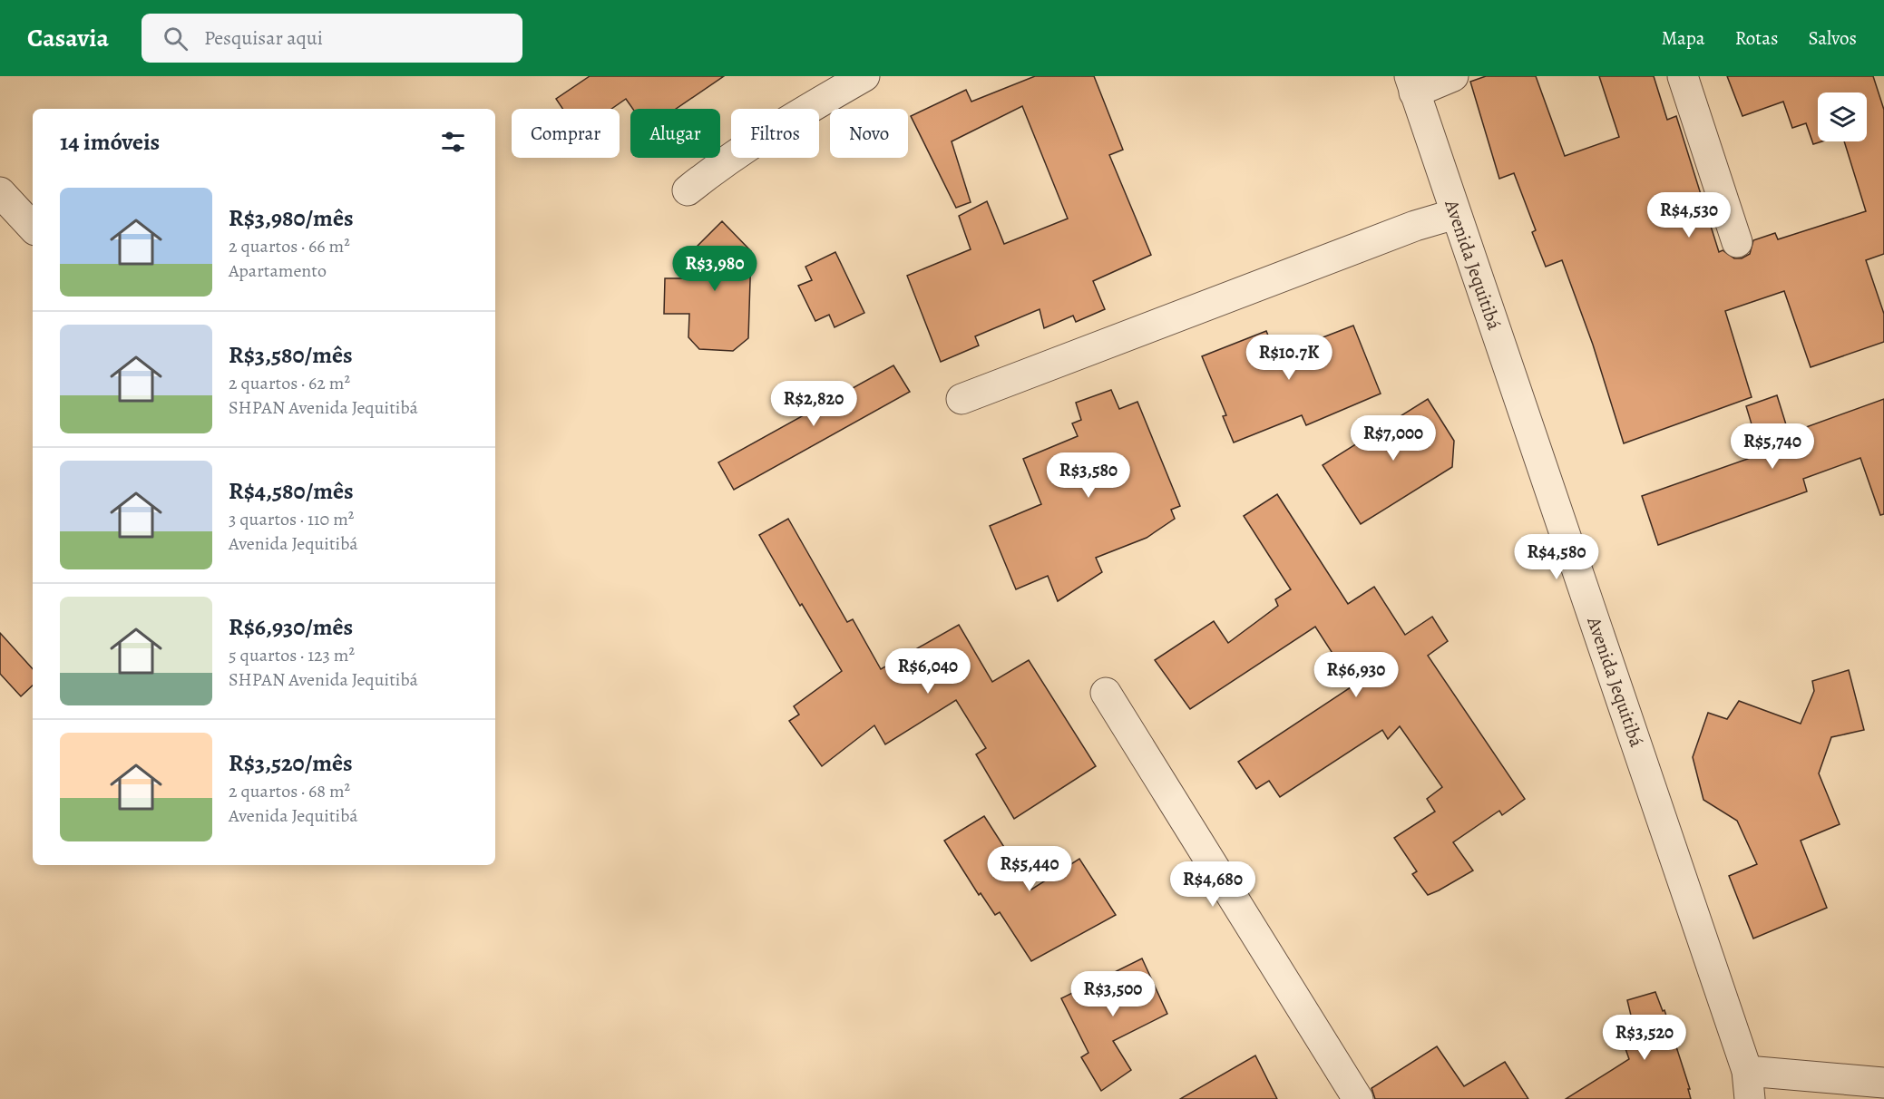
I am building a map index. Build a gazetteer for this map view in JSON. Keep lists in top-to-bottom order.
{
  "streets": {
    "street": ["Avenida Jequitibá"]
  },
  "page": {
    "header": "Casavia",
    "search": "Pesquisar aqui",
    "nav": ["Mapa", "Rotas", "Salvos"],
    "chip": [
      "Comprar",
      "Alugar",
      "Filtros",
      "Novo"
    ],
    "heading": "14 imóveis",
    "list": [
      {
        "name": "R$3,980/mês",
        "note": "2 quartos · 66 m² · Apartamento"
      },
      {
        "name": "R$3,580/mês",
        "note": "2 quartos · 62 m² · SHPAN Avenida Jequitibá"
      },
      {
        "name": "R$4,580/mês",
        "note": "3 quartos · 110 m² · Avenida Jequitibá"
      },
      {
        "name": "R$6,930/mês",
        "note": "5 quartos · 123 m² · SHPAN Avenida Jequitibá"
      },
      {
        "name": "R$3,520/mês",
        "note": "2 quartos · 68 m² · Avenida Jequitibá"
      }
    ],
    "price": [
      "R$4,530",
      "R$3,980",
      "R$10.7K",
      "R$2,820",
      "R$7,000",
      "R$5,740",
      "R$3,580",
      "R$4,580",
      "R$6,040",
      "R$6,930",
      "R$5,440",
      "R$4,680",
      "R$3,500",
      "R$3,520"
    ]
  }
}
